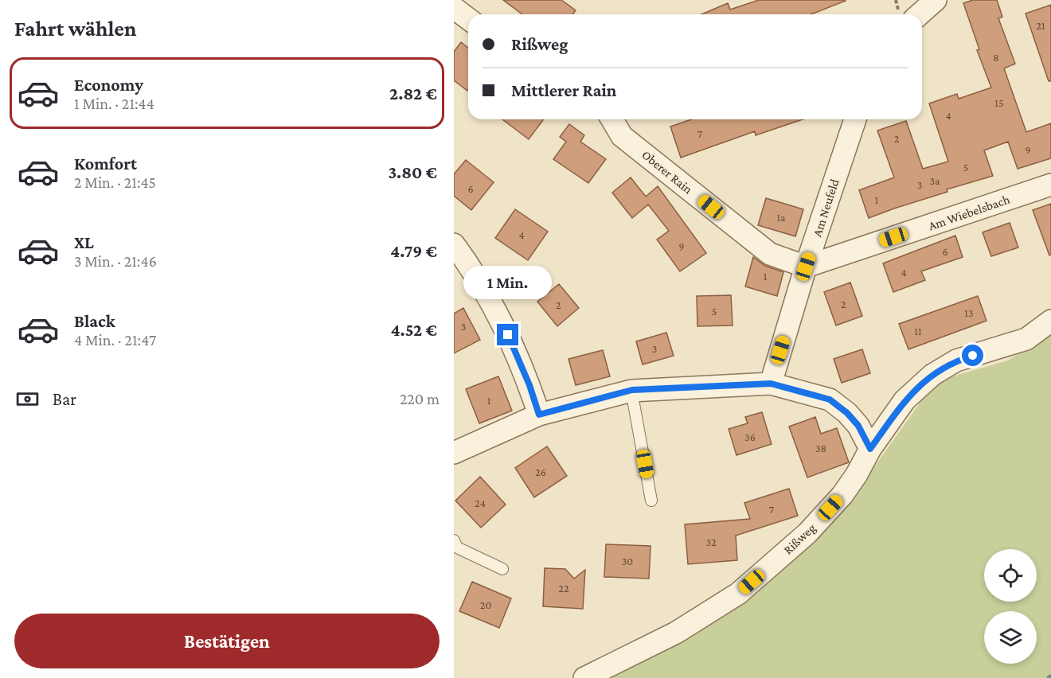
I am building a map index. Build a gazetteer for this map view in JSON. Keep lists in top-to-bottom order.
{
  "streets": {
    "street": [
      "Oberer Rain",
      "Am Neufeld",
      "Am Wiebelsbach",
      "Rißweg"
    ]
  },
  "crossings": [
    ["Oberer Rain", "Am Neufeld"],
    ["Oberer Rain", "Am Wiebelsbach"],
    ["Am Neufeld", "Am Wiebelsbach"]
  ],
  "house_numbers": [
    "21",
    "8",
    "15",
    "4",
    "7",
    "2",
    "9",
    "5",
    "3a",
    "3",
    "6",
    "1",
    "1a",
    "4",
    "9",
    "6",
    "4",
    "1",
    "2",
    "2",
    "5",
    "13",
    "3",
    "11",
    "3",
    "1",
    "36",
    "38",
    "26",
    "24",
    "7",
    "32",
    "30",
    "22",
    "20"
  ],
  "page": {
    "heading": "Fahrt wählen",
    "banner": ["Rißweg", "Mittlerer Rain"],
    "list": [
      {
        "name": "Economy",
        "note": "1 Min. · 21:44",
        "value": "2.82 €"
      },
      {
        "name": "Komfort",
        "note": "2 Min. · 21:45",
        "value": "3.80 €"
      },
      {
        "name": "XL",
        "note": "3 Min. · 21:46",
        "value": "4.79 €"
      },
      {
        "name": "Black",
        "note": "4 Min. · 21:47",
        "value": "4.52 €"
      }
    ],
    "bubble": "1 Min.",
    "pay": ["Bar", "220 m"],
    "buttons": "Bestätigen"
  }
}
